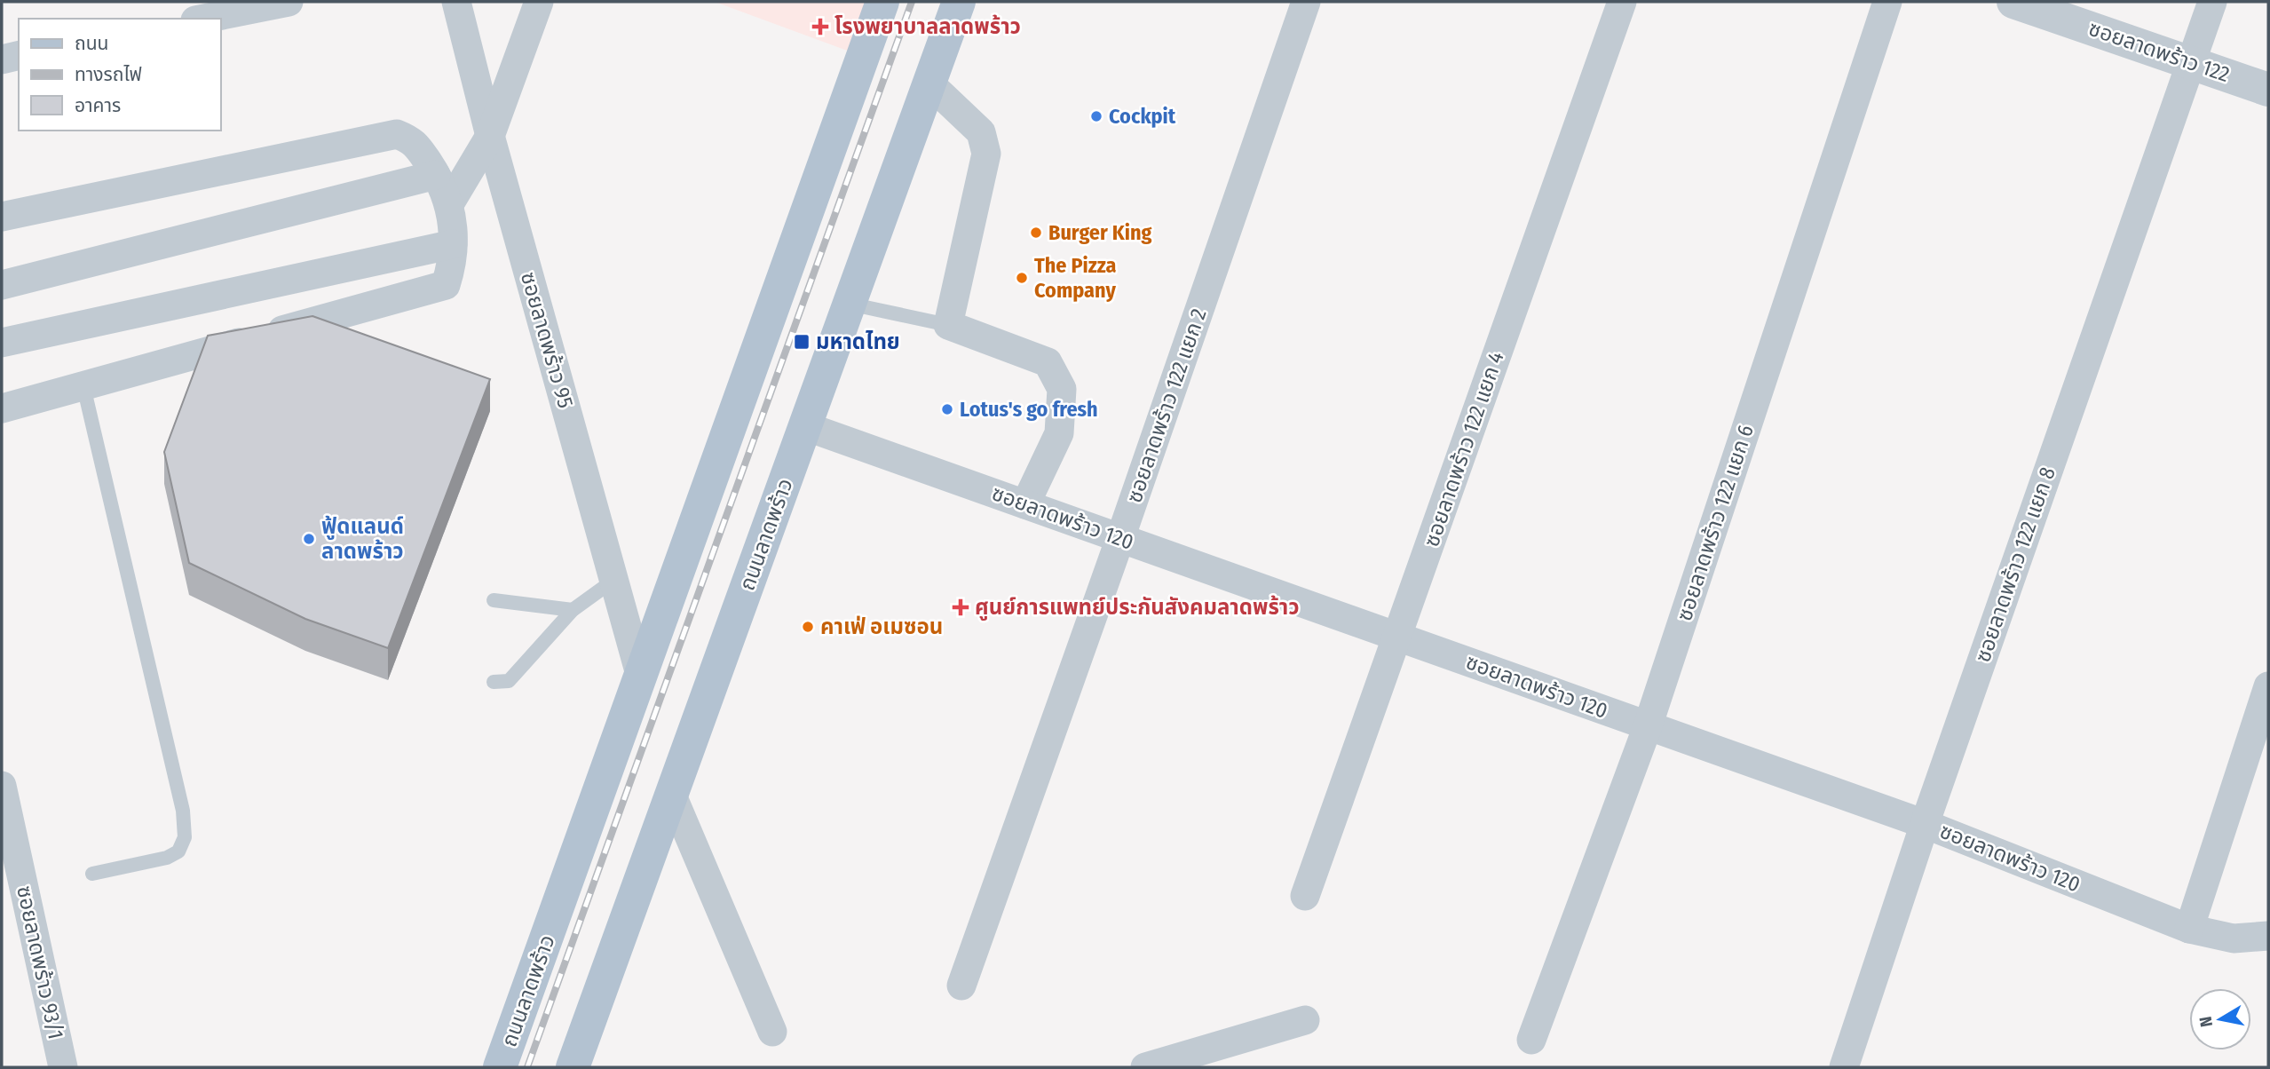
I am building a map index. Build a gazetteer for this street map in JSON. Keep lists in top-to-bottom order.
{
  "streets": {
    "main road": ["ถนนลาดพร้าว"],
    "street": [
      "ซอยลาดพร้าว 122",
      "ซอยลาดพร้าว 95",
      "ซอยลาดพร้าว 122 แยก 2",
      "ซอยลาดพร้าว 122 แยก 4",
      "ซอยลาดพร้าว 120",
      "ซอยลาดพร้าว 122 แยก 6",
      "ซอยลาดพร้าว 122 แยก 8",
      "ซอยลาดพร้าว 93/1"
    ]
  },
  "crossings": [
    ["ซอยลาดพร้าว 122", "ซอยลาดพร้าว 122 แยก 8"],
    ["ซอยลาดพร้าว 95", "ถนนลาดพร้าว"],
    ["ซอยลาดพร้าว 122 แยก 2", "ซอยลาดพร้าว 120"],
    ["ซอยลาดพร้าว 122 แยก 4", "ซอยลาดพร้าว 120"],
    ["ซอยลาดพร้าว 120", "ซอยลาดพร้าว 122 แยก 6"],
    ["ซอยลาดพร้าว 120", "ถนนลาดพร้าว"],
    ["ซอยลาดพร้าว 120", "ซอยลาดพร้าว 122 แยก 8"]
  ],
  "places": {
    "health": ["โรงพยาบาลลาดพร้าว", "ศูนย์การแพทย์ประกันสังคมลาดพร้าว"],
    "other": [
      "Cockpit",
      "Burger King",
      "The Pizza Company",
      "Lotus's go fresh",
      "ฟู้ดแลนด์ ลาดพร้าว",
      "คาเฟ่ อเมซอน"
    ],
    "transit": ["มหาดไทย"]
  },
  "legend": ["ถนน", "ทางรถไฟ", "อาคาร"],
  "north": "left"
}
